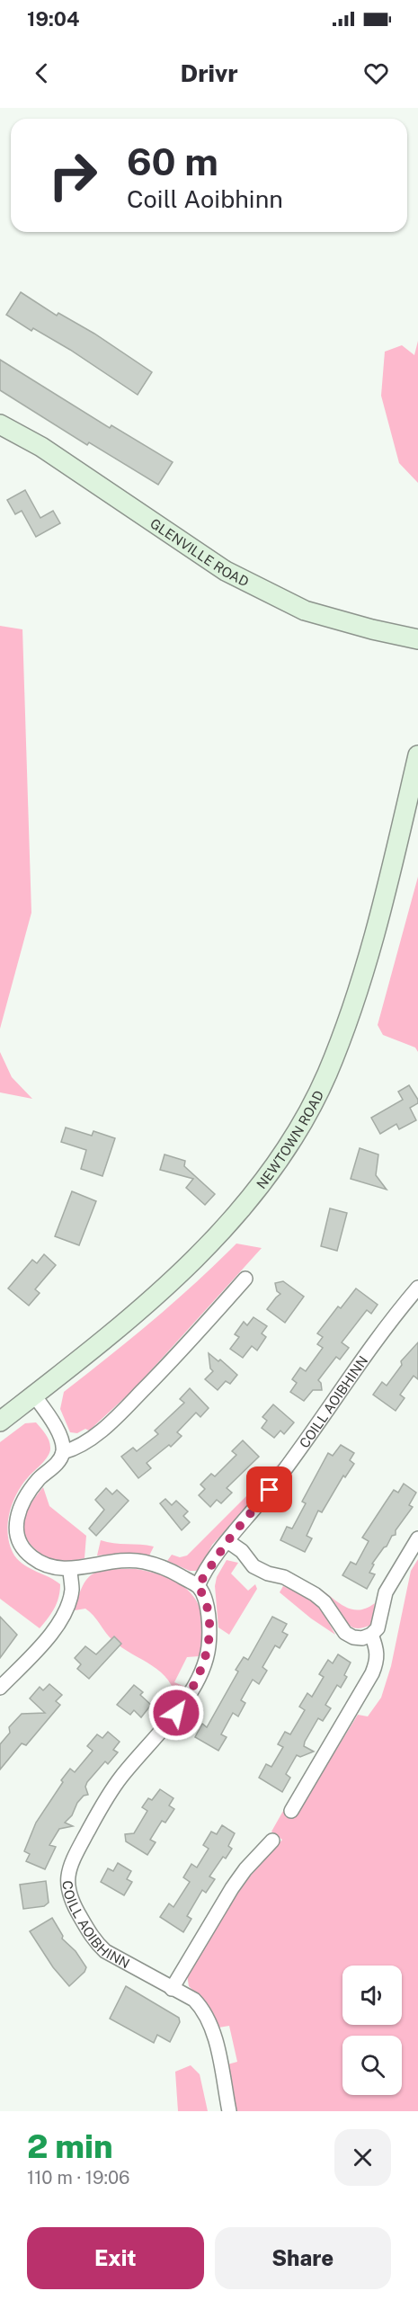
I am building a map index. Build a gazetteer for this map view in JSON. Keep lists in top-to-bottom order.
{
  "streets": {
    "main road": ["GLENVILLE ROAD", "NEWTOWN ROAD"],
    "street": ["COILL AOIBHINN"]
  },
  "page": {
    "status": "19:04",
    "header": "Drivr",
    "turn": ["60 m", "Coill Aoibhinn"],
    "heading": ["2 min", "110 m · 19:06"],
    "buttons": ["Exit", "Share"]
  }
}
